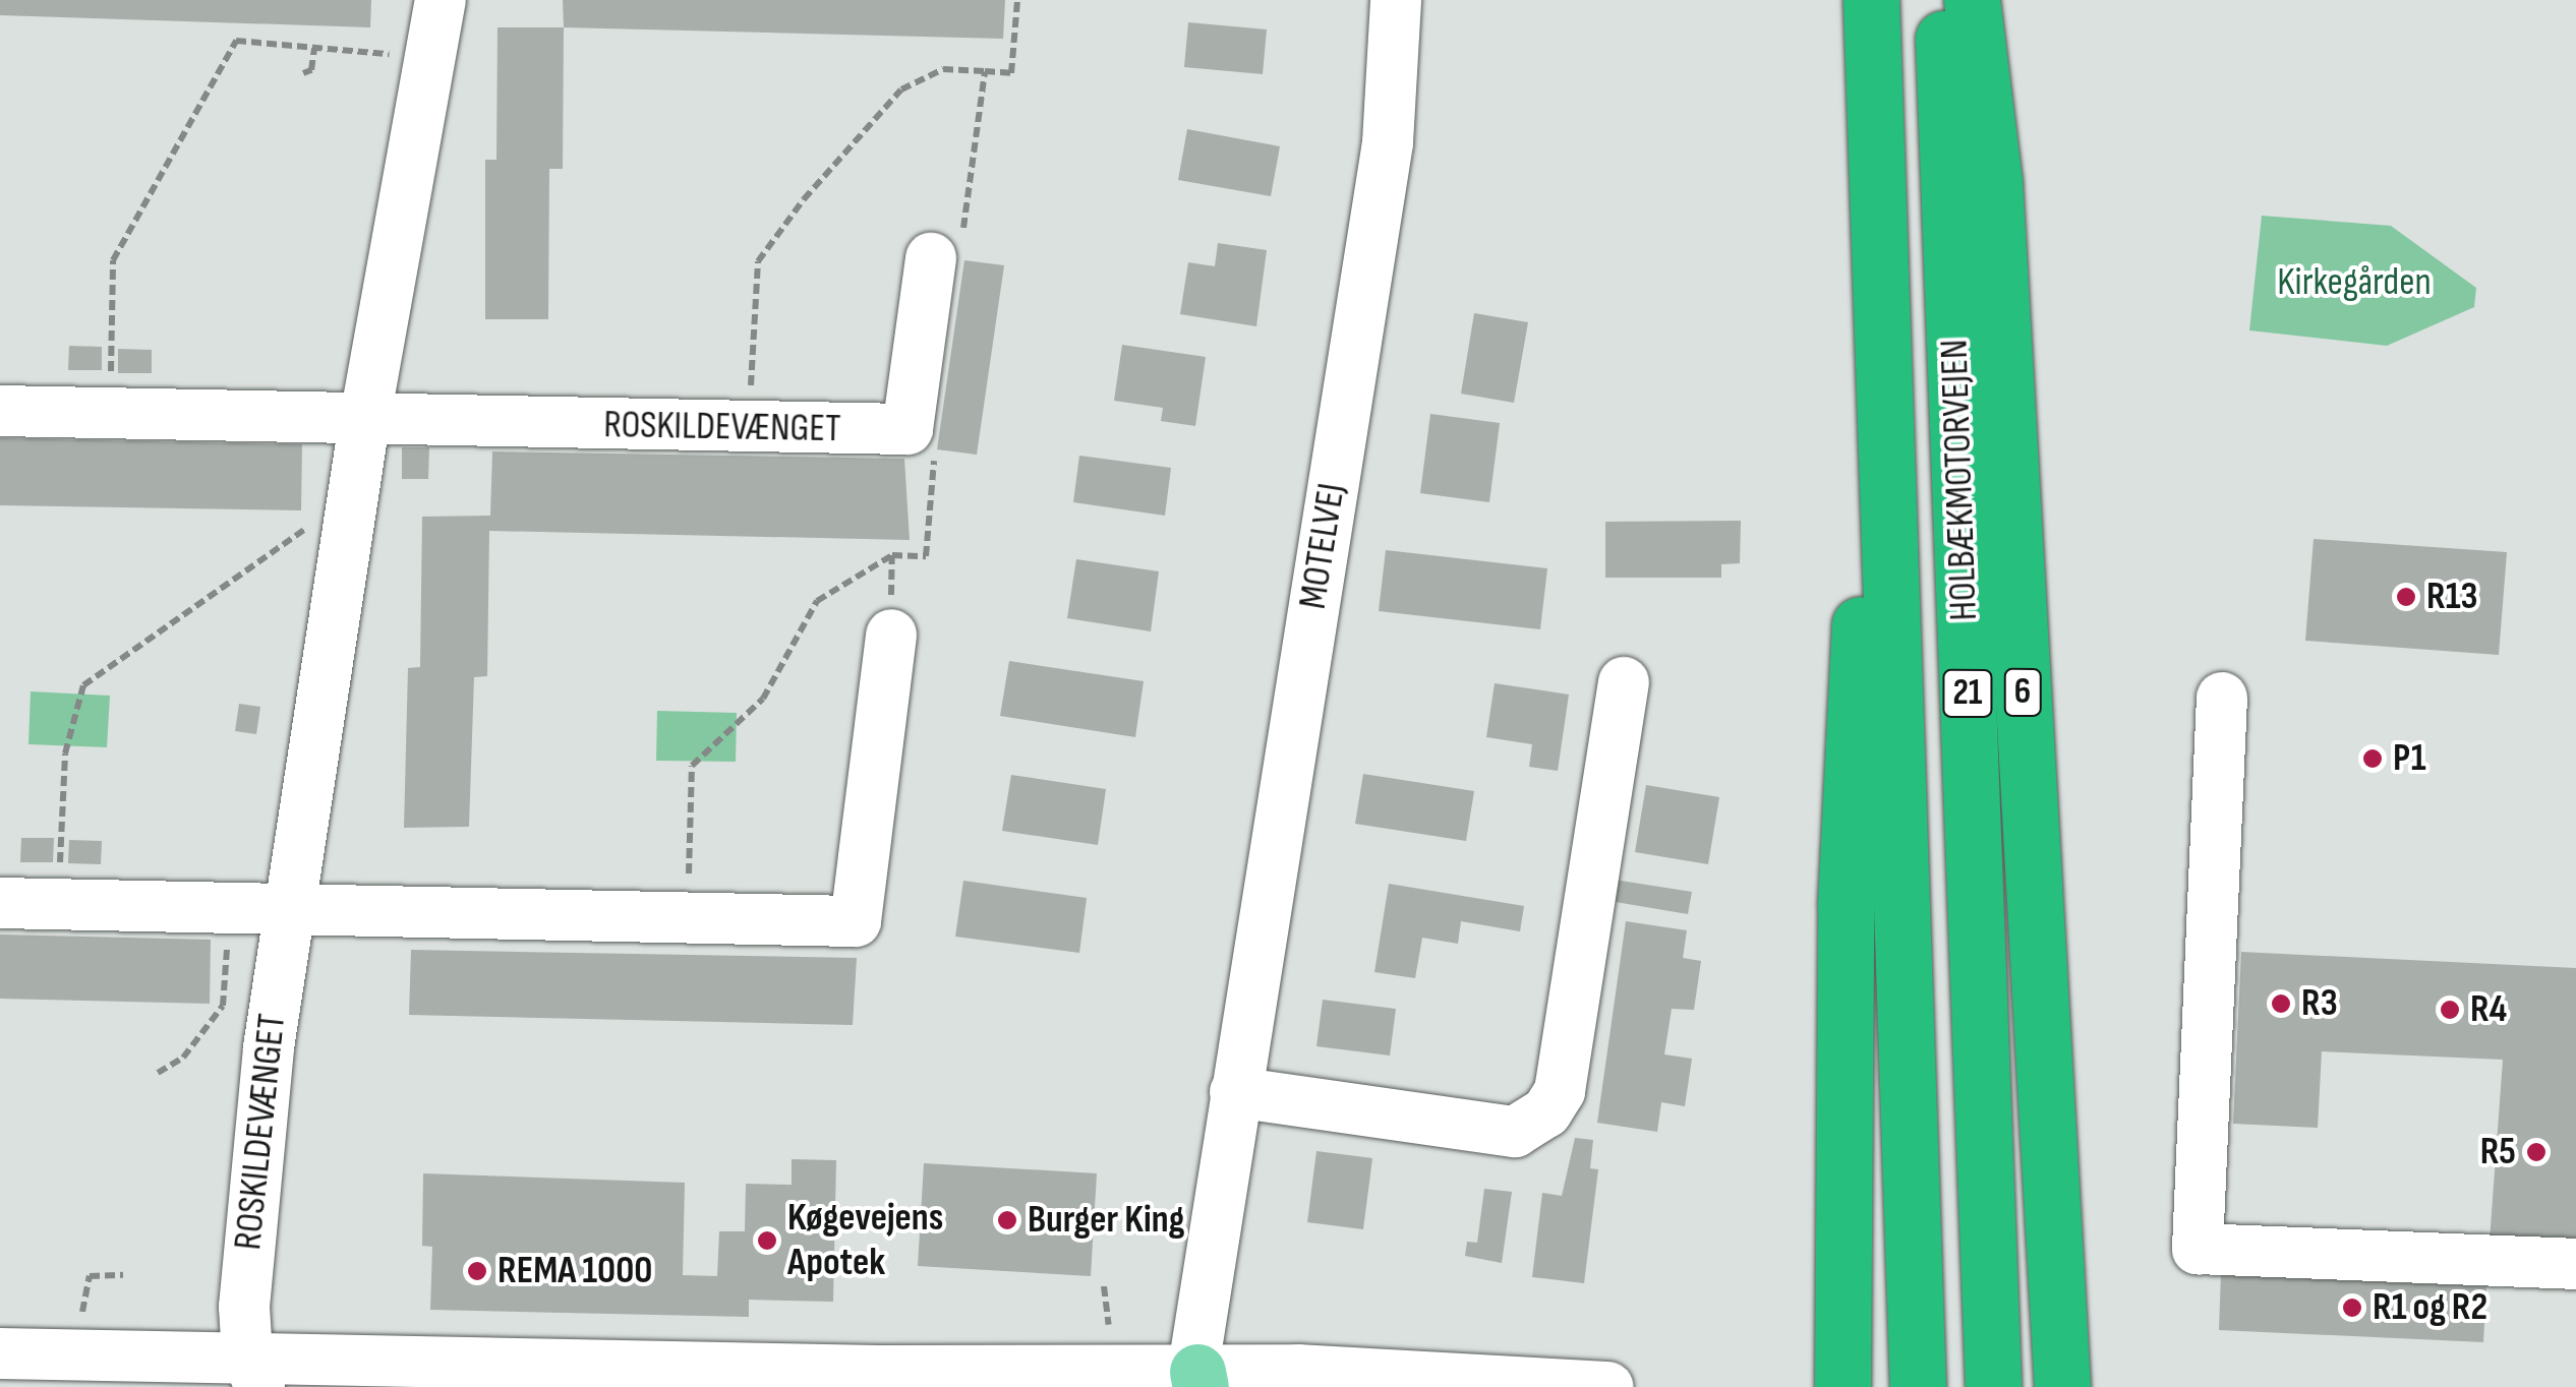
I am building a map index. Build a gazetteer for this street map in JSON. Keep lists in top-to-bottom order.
{
  "streets": {
    "highway": ["HOLBÆKMOTORVEJEN", "6", "21"],
    "street": ["ROSKILDEVÆNGET", "MOTELVEJ"]
  },
  "parks": ["Kirkegården"],
  "places": [
    "R13",
    "P1",
    "R3",
    "R4",
    "R5",
    "Burger King",
    "Køgevejens Apotek",
    "REMA 1000",
    "R1 og R2"
  ]
}
